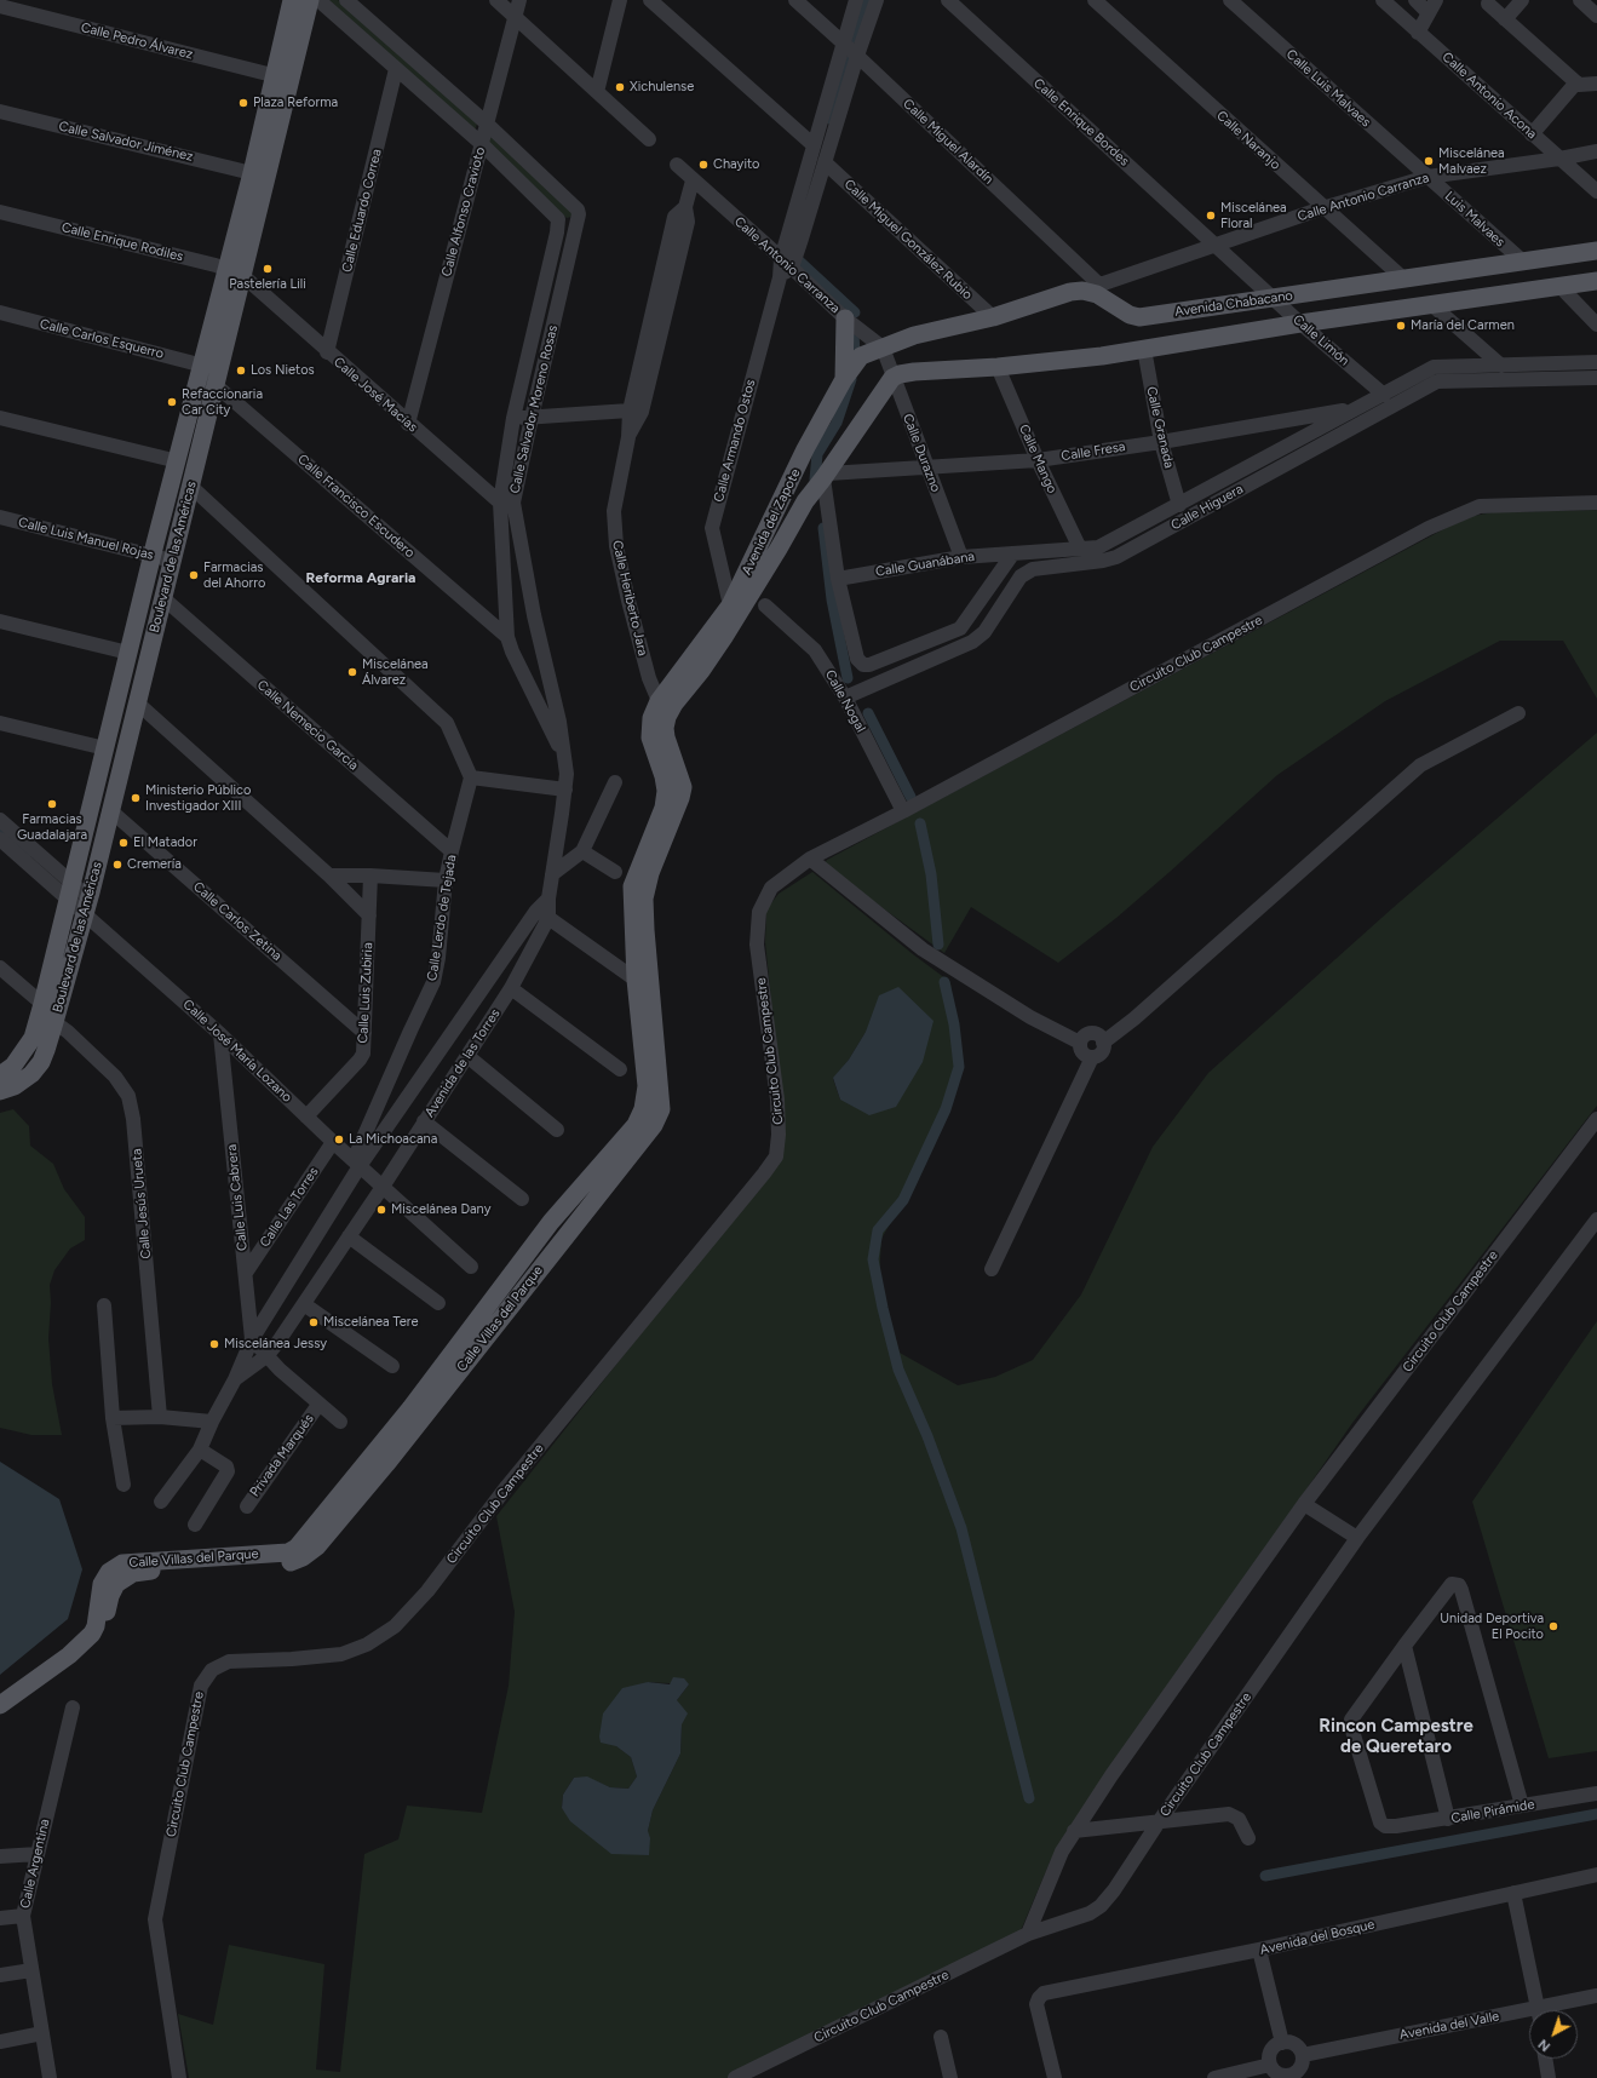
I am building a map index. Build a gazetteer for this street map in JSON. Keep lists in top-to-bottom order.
{
  "streets": {
    "main road": [
      "Avenida Chabacano",
      "Avenida del Zapote",
      "Boulevard de las Américas",
      "Calle Villas del Parque"
    ],
    "street": [
      "Calle Pedro Álvarez",
      "Calle Luis Malvaes",
      "Calle Antonio Acona",
      "Calle Enrique Bordes",
      "Calle Naranjo",
      "Calle Salvador Jiménez",
      "Calle Miguel Alardín",
      "Calle Antonio Carranza",
      "Calle Eduardo Correa",
      "Calle Alfonso Cravioto",
      "Luis Malvaes",
      "Calle Miguel González Rubio",
      "Calle Enrique Rodiles",
      "Calle Carlos Esquerro",
      "Calle Limón",
      "Calle José Macías",
      "Calle Salvador Moreno Rosas",
      "Calle Granada",
      "Calle Armando Ostos",
      "Calle Fresa",
      "Calle Durazno",
      "Calle Mango",
      "Calle Francisco Escudero",
      "Calle Higuera",
      "Calle Luis Manuel Rojas",
      "Calle Guanábana",
      "Calle Heriberto Jara",
      "Circuito Club Campestre",
      "Calle Nogal",
      "Calle Nemecio García",
      "Calle Lerdo de Tejada",
      "Calle Carlos Zetina",
      "Calle Luis Zubiria",
      "Calle José María Lozano",
      "Avenida de las Torres",
      "Calle Luis Cabrera",
      "Calle Jesús Urueta",
      "Calle Las Torres",
      "Privada Marqués",
      "Calle Pirámide",
      "Calle Argentina",
      "Avenida del Bosque",
      "Avenida del Valle"
    ]
  },
  "crossings": [
    ["Calle Pedro Álvarez", "Boulevard de las Américas"],
    ["Calle Luis Malvaes", "Calle Antonio Carranza"],
    ["Calle Luis Malvaes", "Luis Malvaes"],
    ["Calle Antonio Acona", "Calle Antonio Carranza"],
    ["Calle Enrique Bordes", "Calle Antonio Carranza"],
    ["Calle Enrique Bordes", "Calle Limón"],
    ["Calle Naranjo", "Calle Antonio Carranza"],
    ["Calle Naranjo", "Avenida Chabacano"],
    ["Calle Salvador Jiménez", "Boulevard de las Américas"],
    ["Calle Miguel Alardín", "Calle Antonio Carranza"],
    ["Calle Miguel Alardín", "Avenida Chabacano"],
    ["Calle Miguel Alardín", "Calle Armando Ostos"],
    ["Calle Antonio Carranza", "Luis Malvaes"],
    ["Calle Antonio Carranza", "Avenida Chabacano"],
    ["Calle Antonio Carranza", "Calle Limón"],
    ["Calle Antonio Carranza", "Calle Armando Ostos"],
    ["Calle Antonio Carranza", "Calle Durazno"],
    ["Calle Antonio Carranza", "Avenida del Zapote"],
    ["Calle Antonio Carranza", "Calle Heriberto Jara"],
    ["Calle Eduardo Correa", "Calle José Macías"],
    ["Calle Eduardo Correa", "Calle Salvador Moreno Rosas"],
    ["Calle Alfonso Cravioto", "Calle José Macías"],
    ["Calle Alfonso Cravioto", "Calle Salvador Moreno Rosas"],
    ["Luis Malvaes", "Avenida Chabacano"],
    ["Calle Miguel González Rubio", "Calle Armando Ostos"],
    ["Calle Enrique Rodiles", "Calle José Macías"],
    ["Calle Enrique Rodiles", "Boulevard de las Américas"],
    ["Avenida Chabacano", "Calle Limón"],
    ["Calle Carlos Esquerro", "Boulevard de las Américas"],
    ["Calle Limón", "Calle Higuera"],
    ["Calle José Macías", "Calle Salvador Moreno Rosas"],
    ["Calle José Macías", "Boulevard de las Américas"],
    ["Calle Salvador Moreno Rosas", "Calle Francisco Escudero"],
    ["Calle Salvador Moreno Rosas", "Avenida de las Torres"],
    ["Calle Granada", "Calle Fresa"],
    ["Calle Granada", "Calle Higuera"],
    ["Calle Armando Ostos", "Avenida del Zapote"],
    ["Calle Fresa", "Calle Durazno"],
    ["Calle Fresa", "Calle Mango"],
    ["Calle Fresa", "Calle Higuera"],
    ["Calle Fresa", "Avenida del Zapote"],
    ["Calle Durazno", "Avenida del Zapote"],
    ["Calle Durazno", "Calle Guanábana"],
    ["Calle Mango", "Calle Higuera"],
    ["Calle Francisco Escudero", "Boulevard de las Américas"],
    ["Calle Francisco Escudero", "Avenida de las Torres"],
    ["Calle Higuera", "Calle Guanábana"],
    ["Calle Higuera", "Calle Nogal"],
    ["Avenida del Zapote", "Calle Heriberto Jara"],
    ["Avenida del Zapote", "Calle Villas del Parque"],
    ["Calle Luis Manuel Rojas", "Boulevard de las Américas"],
    ["Boulevard de las Américas", "Calle Nemecio García"],
    ["Boulevard de las Américas", "Calle Carlos Zetina"],
    ["Boulevard de las Américas", "Calle José María Lozano"],
    ["Boulevard de las Américas", "Calle Jesús Urueta"],
    ["Calle Heriberto Jara", "Calle Villas del Parque"],
    ["Circuito Club Campestre", "Calle Nogal"],
    ["Calle Nemecio García", "Calle Lerdo de Tejada"],
    ["Calle Lerdo de Tejada", "Calle José María Lozano"],
    ["Calle Lerdo de Tejada", "Avenida de las Torres"],
    ["Calle Carlos Zetina", "Calle Luis Zubiria"],
    ["Calle Luis Zubiria", "Calle José María Lozano"],
    ["Calle José María Lozano", "Avenida de las Torres"],
    ["Calle José María Lozano", "Calle Luis Cabrera"],
    ["Calle José María Lozano", "Calle Las Torres"],
    ["Avenida de las Torres", "Calle Luis Cabrera"],
    ["Calle Luis Cabrera", "Calle Las Torres"]
  ],
  "districts": ["Reforma Agraria", "Rincon Campestre de Queretaro"],
  "places": [
    "Xichulense",
    "Plaza Reforma",
    "Miscelánea Malvaez",
    "Chayito",
    "Miscelánea Floral",
    "Pastelería Lili",
    "María del Carmen",
    "Los Nietos",
    "Refaccionaria Car City",
    "Farmacias del Ahorro",
    "Miscelánea Álvarez",
    "Ministerio Público Investigador XIII",
    "Farmacias Guadalajara",
    "El Matador",
    "Cremería",
    "La Michoacana",
    "Miscelánea Dany",
    "Miscelánea Tere",
    "Miscelánea Jessy",
    "Unidad Deportiva El Pocito"
  ],
  "north": "bottom left"
}
